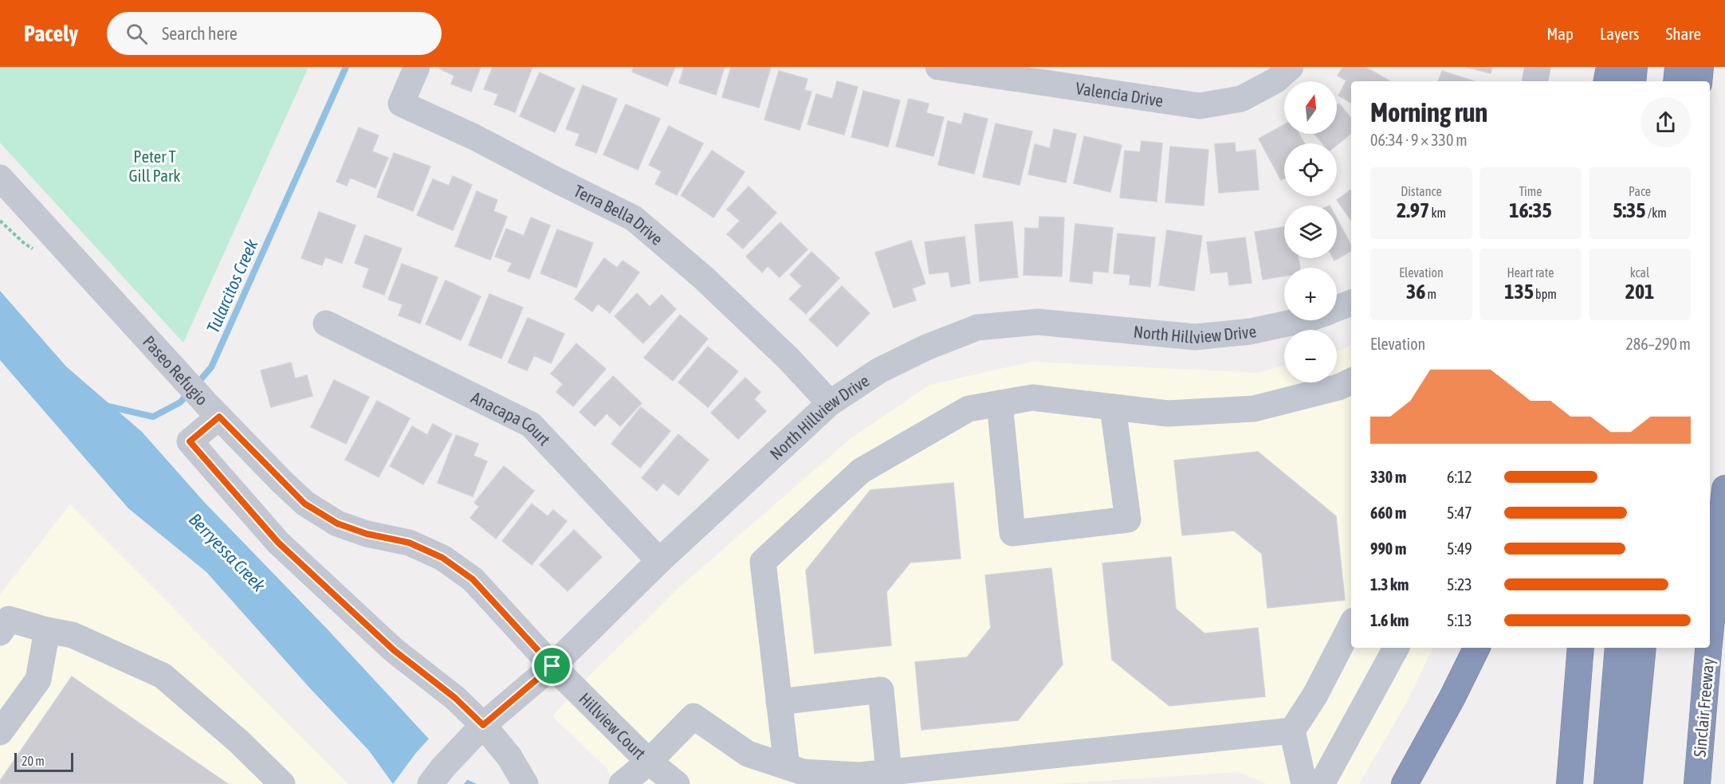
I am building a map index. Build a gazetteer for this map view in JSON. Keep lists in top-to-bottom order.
{
  "streets": {
    "highway": ["Sinclair Freeway"],
    "street": [
      "Valencia Drive",
      "Terra Bella Drive",
      "North Hillview Drive",
      "Paseo Refugio",
      "Anacapa Court",
      "Hillview Court"
    ]
  },
  "crossings": [
    ["Terra Bella Drive", "North Hillview Drive"],
    ["North Hillview Drive", "Paseo Refugio"],
    ["North Hillview Drive", "Anacapa Court"],
    ["North Hillview Drive", "Hillview Court"],
    ["Paseo Refugio", "Hillview Court"]
  ],
  "water": ["Tularcitos Creek", "Berryessa Creek"],
  "parks": ["Peter T Gill Park"],
  "scale_bar": "20 m",
  "north": "top",
  "page": {
    "header": "Pacely",
    "search": "Search here",
    "nav": ["Map", "Layers", "Share"],
    "map_buttons": ["+", "−"],
    "heading": ["Morning run", "06:34 · 9 × 330 m"],
    "stats": [
      ["Distance", "2.97 km"],
      ["Time", "16:35"],
      ["Pace", "5:35 /km"],
      ["Elevation", "36 m"],
      ["Heart rate", "135 bpm"],
      ["kcal", "201"]
    ],
    "chart": ["Elevation", "286–290 m"],
    "list": [
      {
        "name": "330 m",
        "note": "6:12"
      },
      {
        "name": "660 m",
        "note": "5:47"
      },
      {
        "name": "990 m",
        "note": "5:49"
      },
      {
        "name": "1.3 km",
        "note": "5:23"
      },
      {
        "name": "1.6 km",
        "note": "5:13"
      }
    ],
    "scale": "20 m"
  }
}
